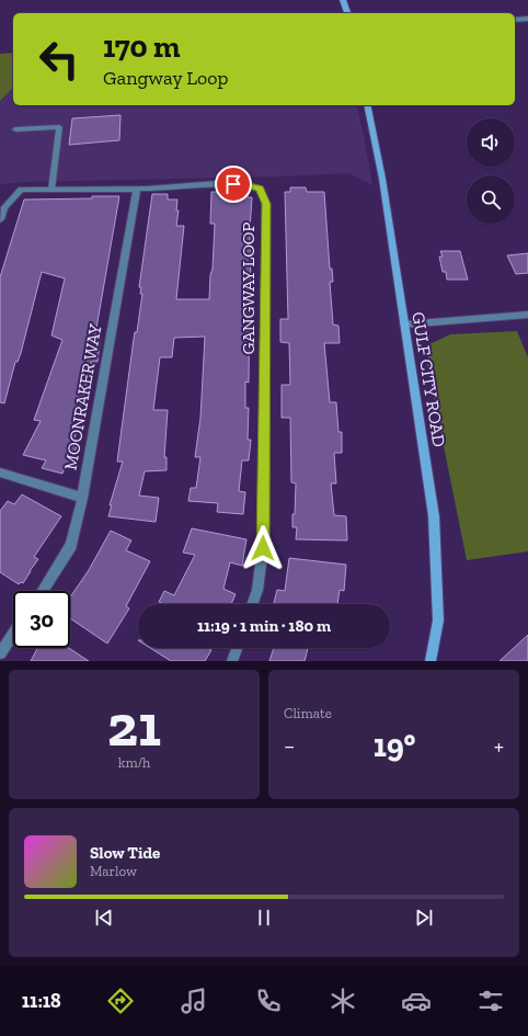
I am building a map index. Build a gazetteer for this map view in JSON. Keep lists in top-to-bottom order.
{
  "streets": {
    "street": ["GANGWAY LOOP", "GULF CITY ROAD", "MOONRAKER WAY"]
  },
  "crossings": [
    ["GANGWAY LOOP", "MOONRAKER WAY"]
  ],
  "page": {
    "turn": ["170 m", "Gangway Loop"],
    "limit": "30",
    "trip": "11:19 · 1 min · 180 m",
    "tile": [
      ["21", "km/h"],
      "Climate"
    ],
    "heat": ["−", "19°", "+"],
    "song": ["Slow Tide", "Marlow"],
    "tabs": "11:18"
  }
}
